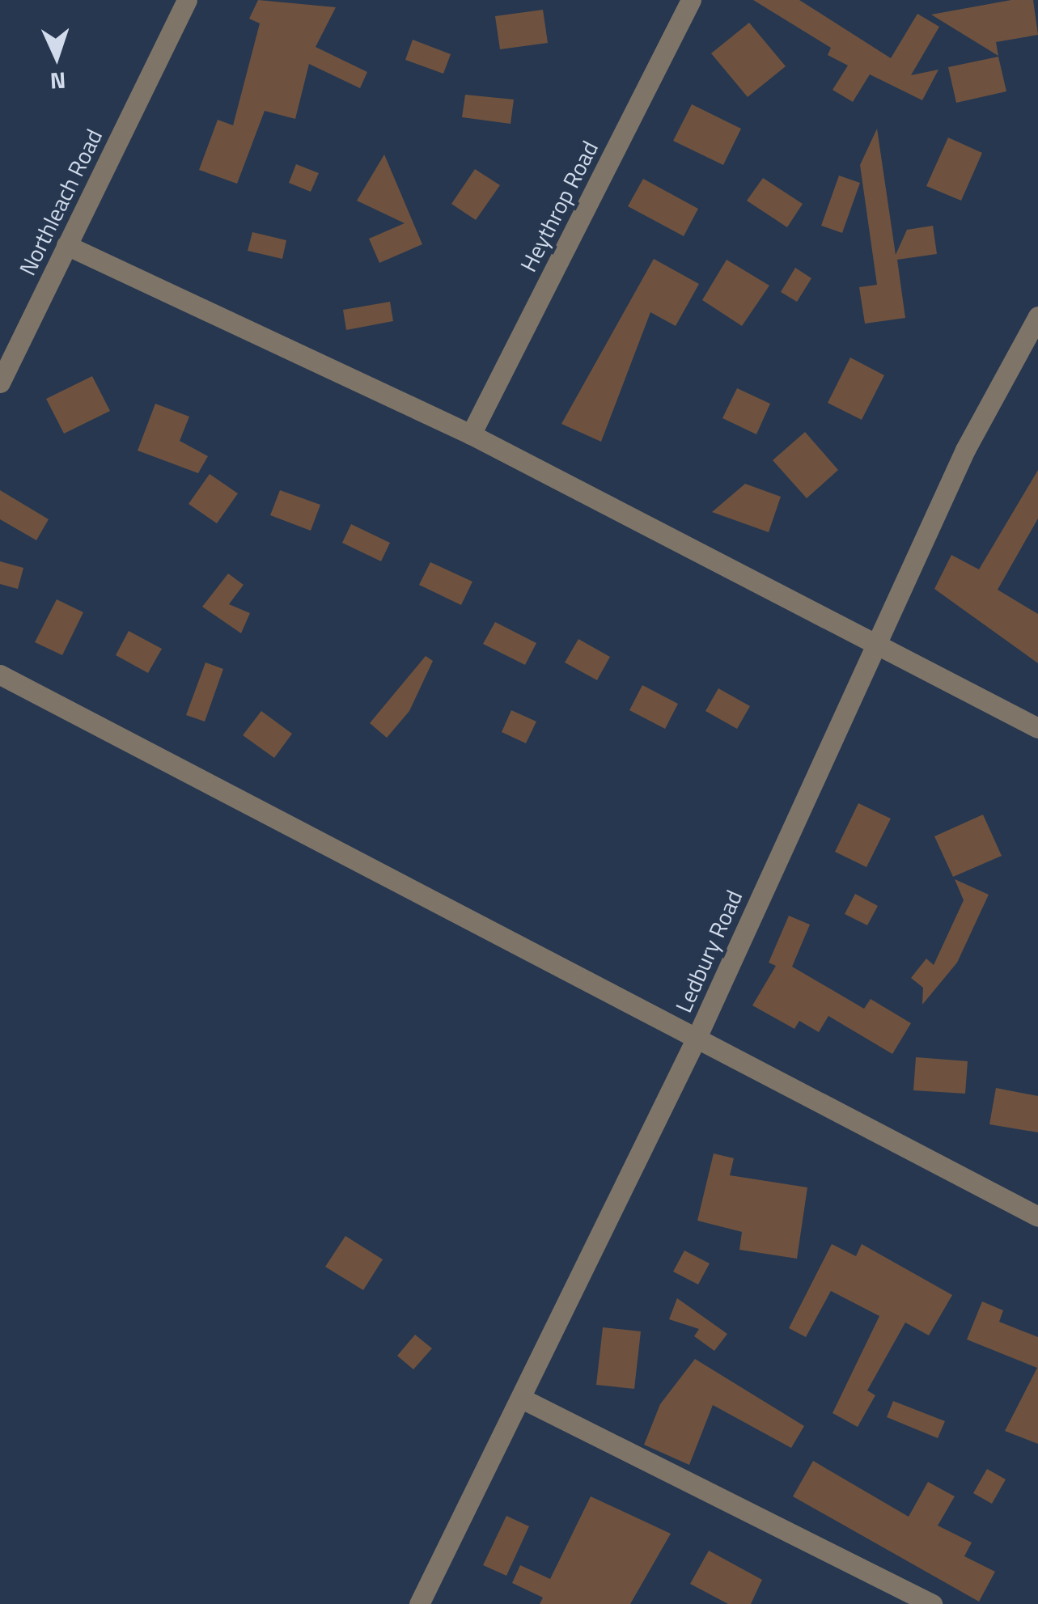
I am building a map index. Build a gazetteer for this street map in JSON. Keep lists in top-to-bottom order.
{
  "streets": {
    "street": ["Northleach Road", "Heythrop Road", "Ledbury Road"]
  },
  "north": "bottom"
}
